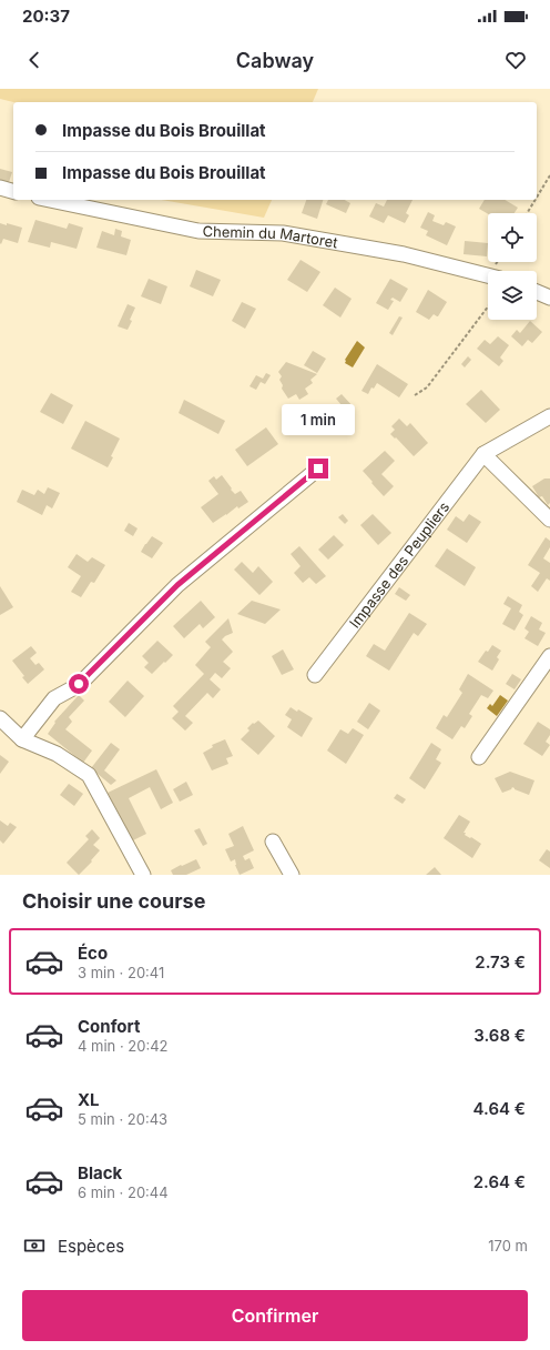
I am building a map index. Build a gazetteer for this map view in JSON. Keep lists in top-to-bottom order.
{
  "streets": {
    "street": ["Chemin du Martoret", "Impasse des Peupliers"]
  },
  "page": {
    "status": "20:37",
    "header": "Cabway",
    "banner": ["Impasse du Bois Brouillat", "Impasse du Bois Brouillat"],
    "bubble": "1 min",
    "heading": "Choisir une course",
    "list": [
      {
        "name": "Éco",
        "note": "3 min · 20:41",
        "value": "2.73 €"
      },
      {
        "name": "Confort",
        "note": "4 min · 20:42",
        "value": "3.68 €"
      },
      {
        "name": "XL",
        "note": "5 min · 20:43",
        "value": "4.64 €"
      },
      {
        "name": "Black",
        "note": "6 min · 20:44",
        "value": "2.64 €"
      }
    ],
    "pay": ["Espèces", "170 m"],
    "buttons": "Confirmer"
  }
}
